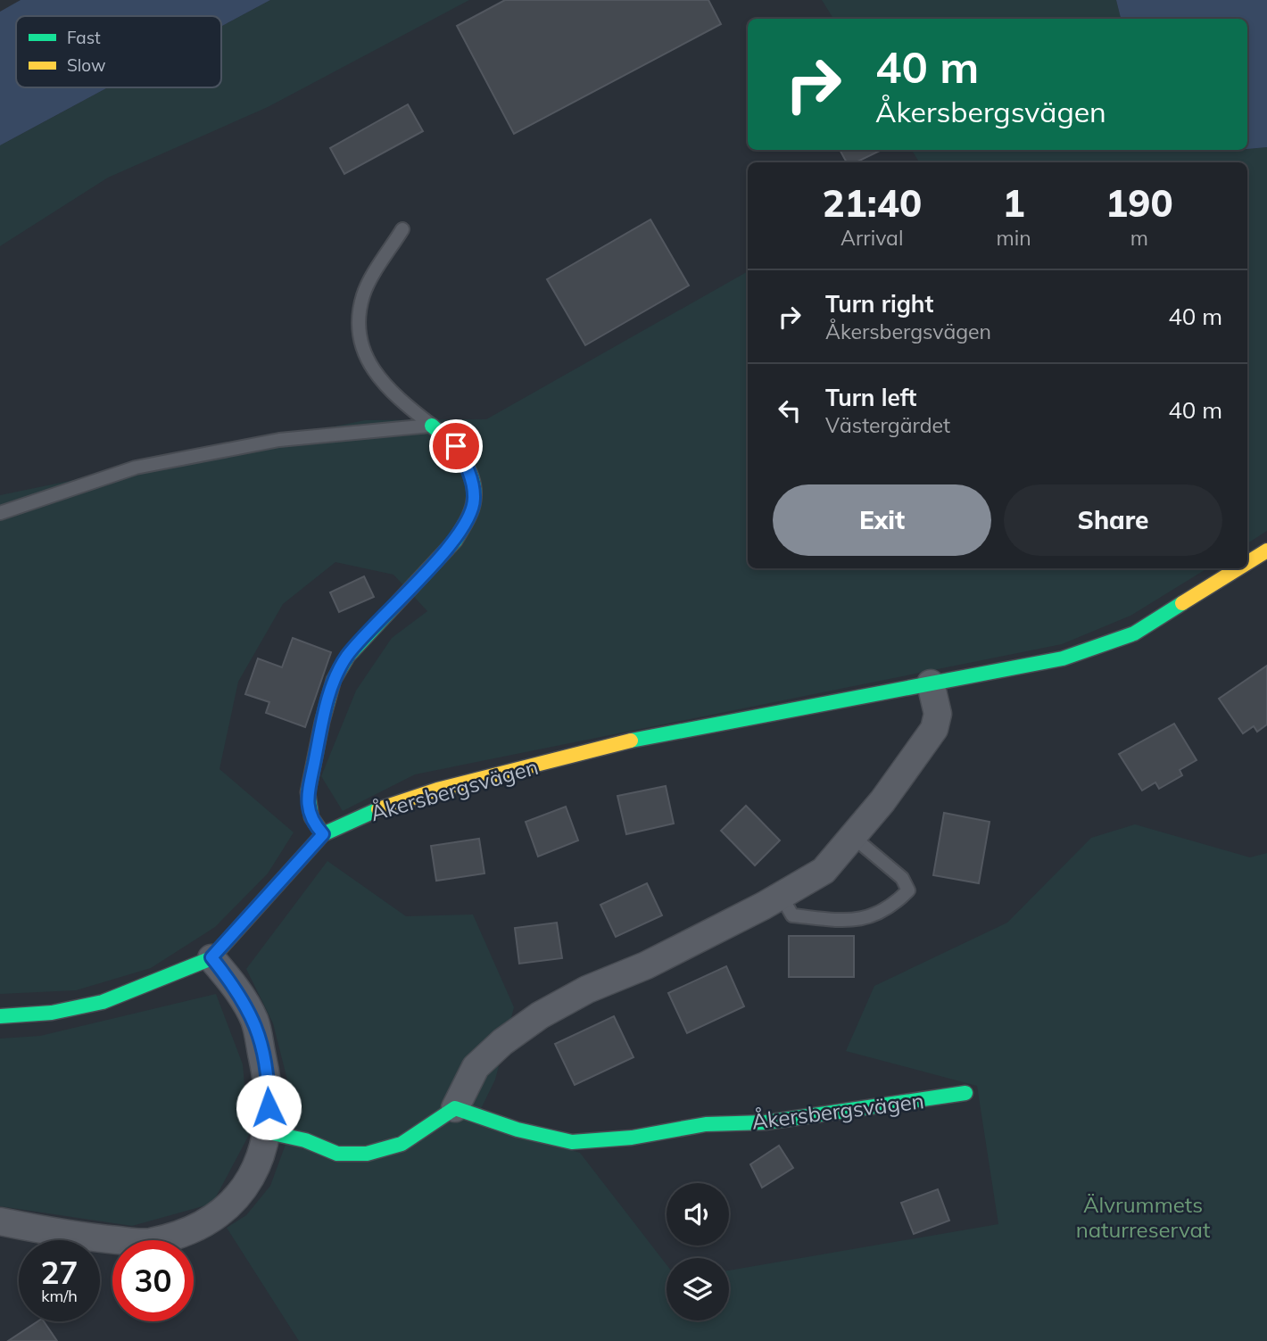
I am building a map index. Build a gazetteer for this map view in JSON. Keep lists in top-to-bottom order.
{
  "streets": {
    "street": ["Åkersbergsvägen"]
  },
  "parks": ["Älvrummets naturreservat"],
  "legend": ["Fast", "Slow"],
  "page": {
    "turn": ["40 m", "Åkersbergsvägen"],
    "eta": [
      "21:40",
      "Arrival",
      "1",
      "min",
      "190",
      "m"
    ],
    "list": [
      {
        "name": "Turn right",
        "note": "Åkersbergsvägen",
        "value": "40 m"
      },
      {
        "name": "Turn left",
        "note": "Västergärdet",
        "value": "40 m"
      }
    ],
    "buttons": ["Exit", "Share"],
    "speed": "27 km/h",
    "limit": "30"
  }
}
